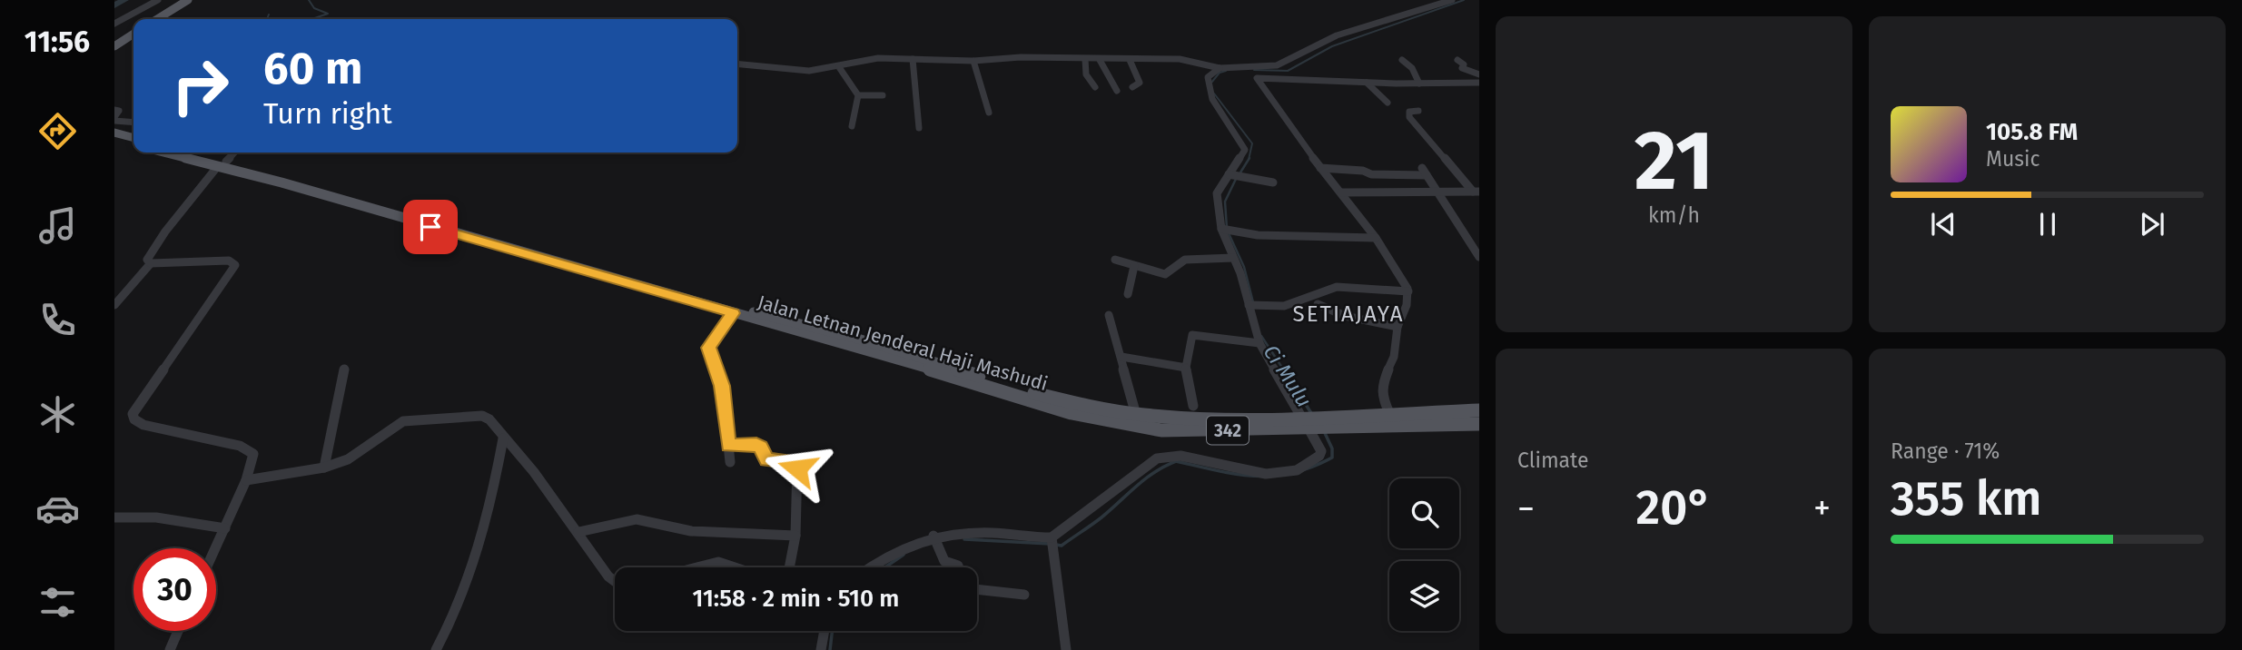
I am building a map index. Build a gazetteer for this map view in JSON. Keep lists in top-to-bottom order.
{
  "streets": {
    "main road": ["Jalan Letnan Jenderal Haji Mashudi", "342"]
  },
  "districts": ["SETIAJAYA"],
  "water": ["Ci Mulu"],
  "page": {
    "tabs": "11:56",
    "tile": [
      ["21", "km/h"],
      "Climate",
      ["Range · 71%", "355 km"]
    ],
    "turn": ["60 m", "Turn right"],
    "song": ["105.8 FM", "Music"],
    "heat": ["−", "20°", "+"],
    "limit": "30",
    "trip": "11:58 · 2 min · 510 m"
  }
}
